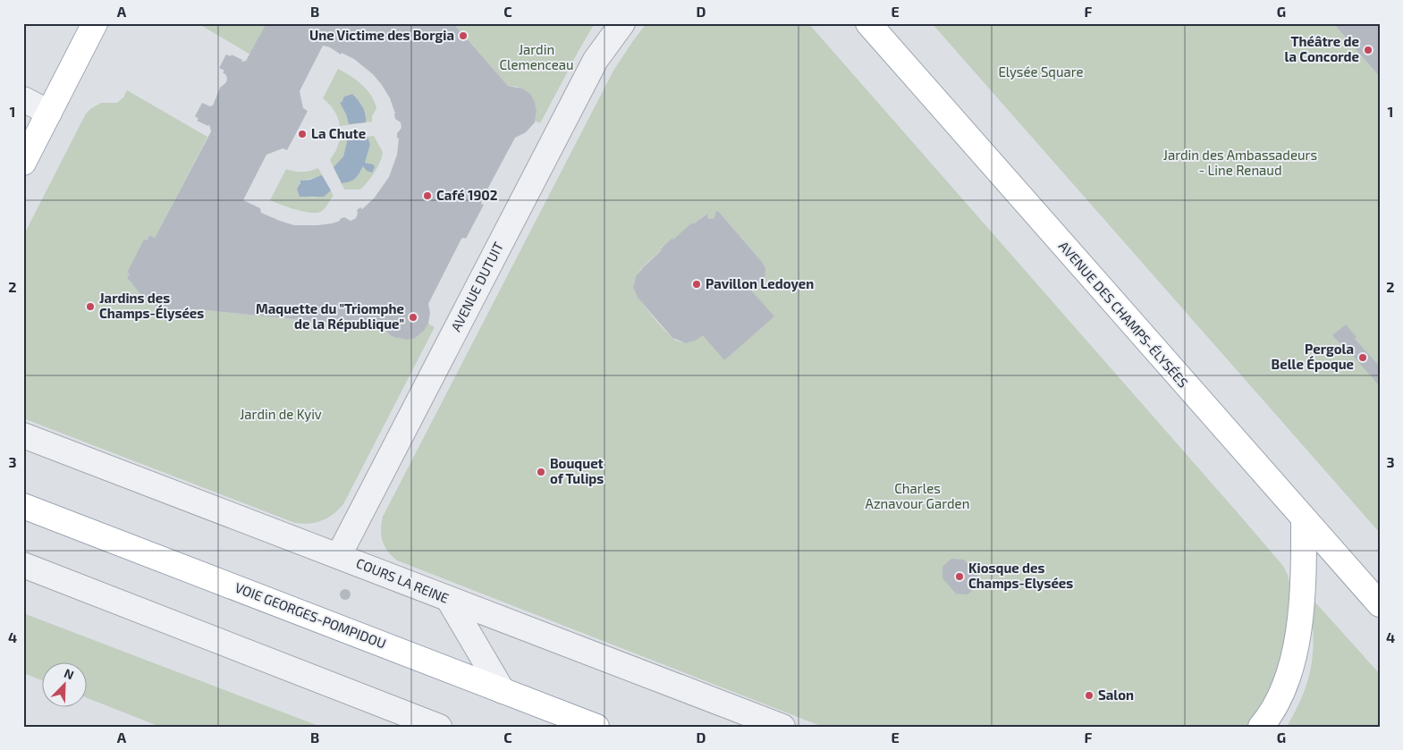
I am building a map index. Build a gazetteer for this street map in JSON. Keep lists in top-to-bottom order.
{
  "streets": {
    "main road": ["AVENUE DES CHAMPS-ÉLYSÉES", "VOIE GEORGES-POMPIDOU"],
    "street": ["AVENUE DUTUIT", "COURS LA REINE"]
  },
  "crossings": [
    ["AVENUE DUTUIT", "COURS LA REINE"]
  ],
  "parks": [
    "Jardin Clemenceau",
    "Elysée Square",
    "Jardin des Ambassadeurs - Line Renaud",
    "Jardin de Kyiv",
    "Charles Aznavour Garden"
  ],
  "places": [
    "Une Victime des Borgia",
    "Théâtre de la Concorde",
    "La Chute",
    "Café 1902",
    "Pavillon Ledoyen",
    "Jardins des Champs-Élysées",
    "Maquette du \"Triomphe de la République\"",
    "Pergola Belle Époque",
    "Bouquet of Tulips",
    "Kiosque des Champs-Elysées",
    "Salon"
  ],
  "north": "top right",
  "grid": {
    "columns": [
      "A",
      "B",
      "C",
      "D",
      "E",
      "F",
      "G"
    ],
    "rows": [
      "1",
      "2",
      "3",
      "4"
    ]
  }
}
